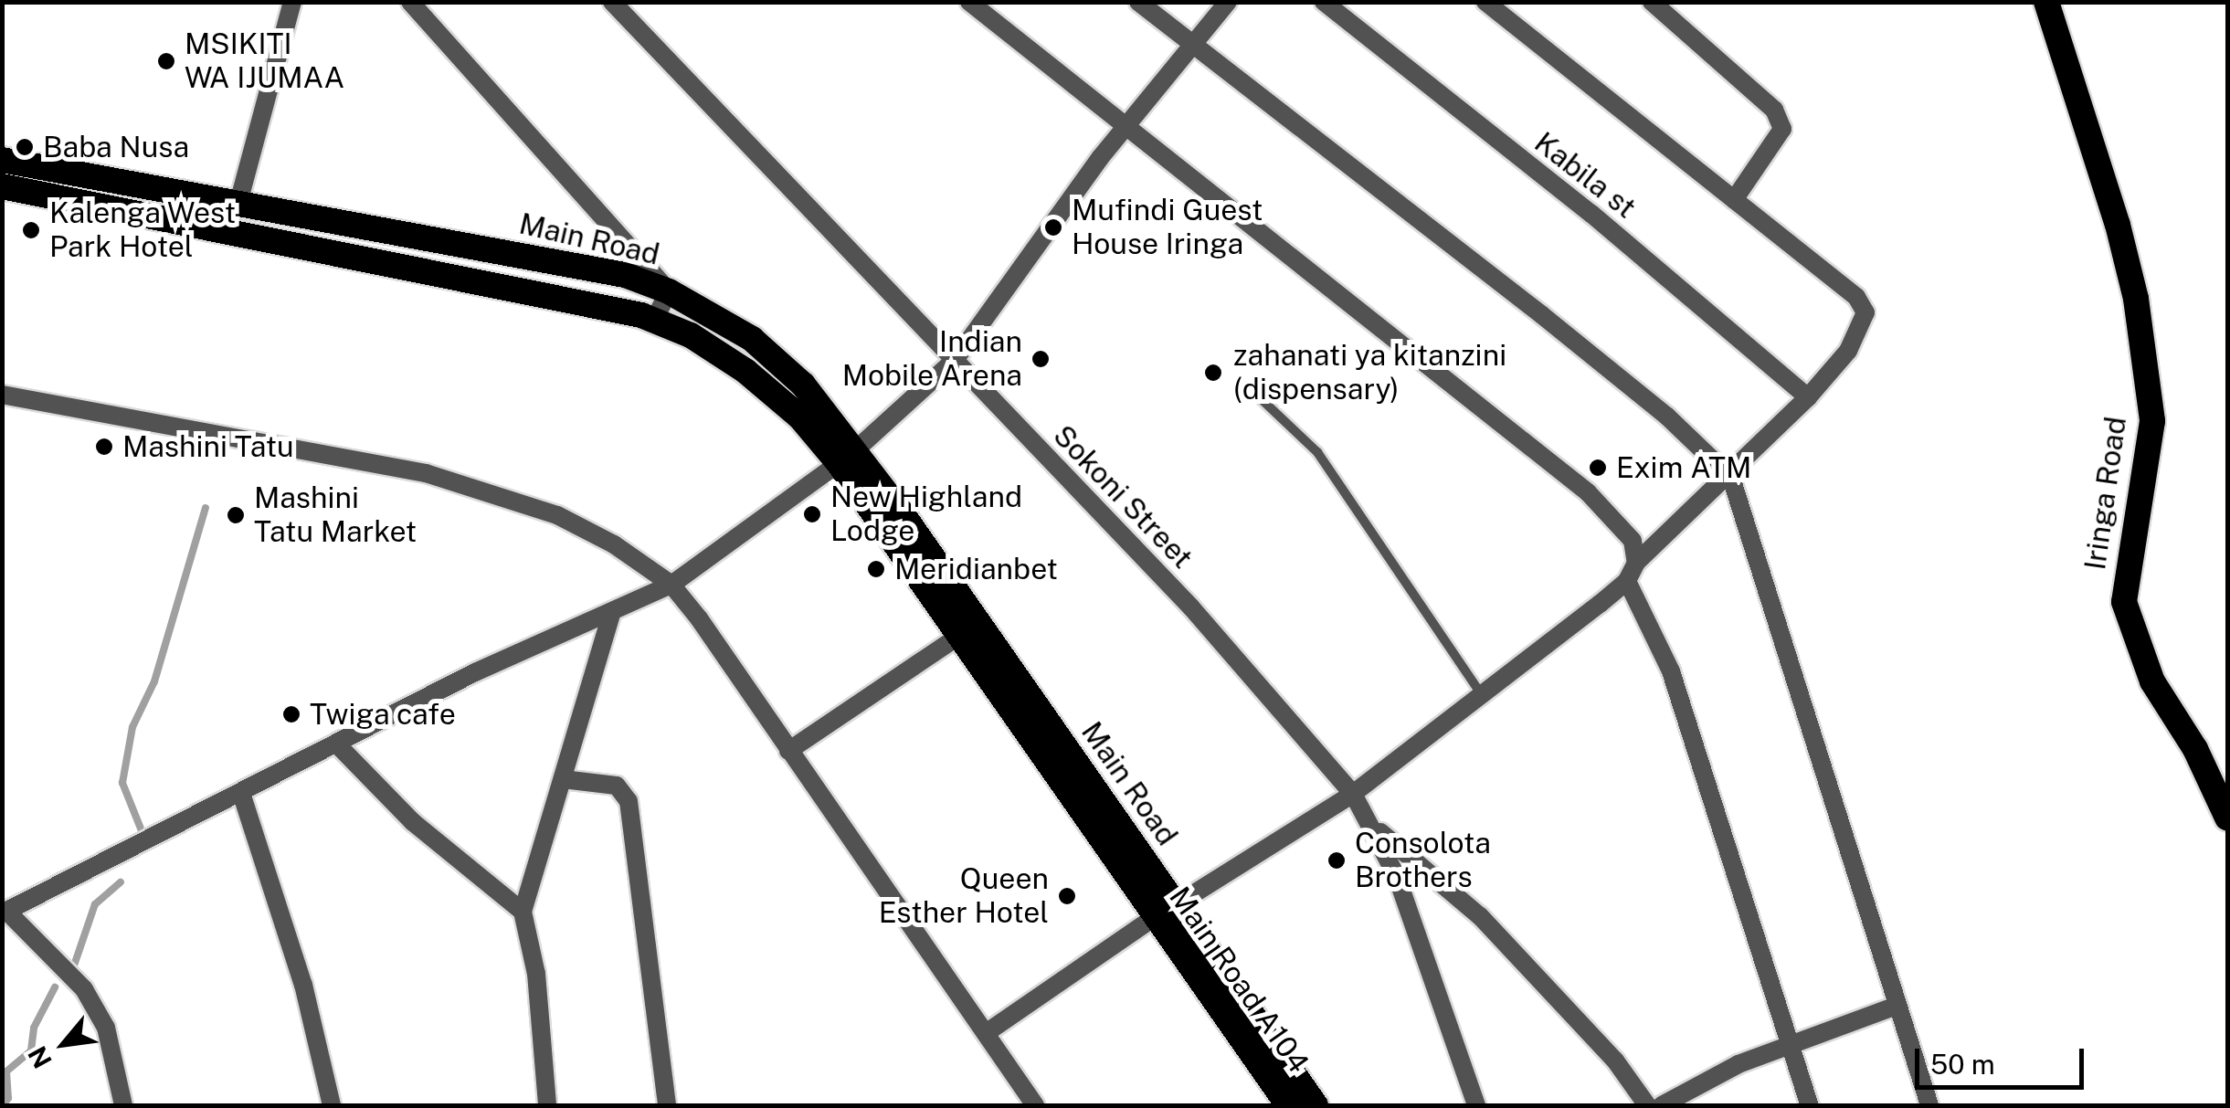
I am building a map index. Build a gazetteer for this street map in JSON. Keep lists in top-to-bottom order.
{
  "streets": {
    "highway": ["Main Road", "Iringa Road", "Main Road A104"],
    "street": ["Kabila st", "Sokoni Street"]
  },
  "crossings": [
    ["Main Road", "Main Road A104"]
  ],
  "places": [
    "MSIKITI WA IJUMAA",
    "Baba Nusa",
    "Mufindi Guest House Iringa",
    "Kalenga West Park Hotel",
    "Indian Mobile Arena",
    "zahanati ya kitanzini (dispensary)",
    "Mashini Tatu",
    "Exim ATM",
    "New Highland Lodge",
    "Mashini Tatu Market",
    "Meridianbet",
    "Twiga cafe",
    "Consolota Brothers",
    "Queen Esther Hotel"
  ],
  "scale_bar": "50 m",
  "north": "bottom left"
}
